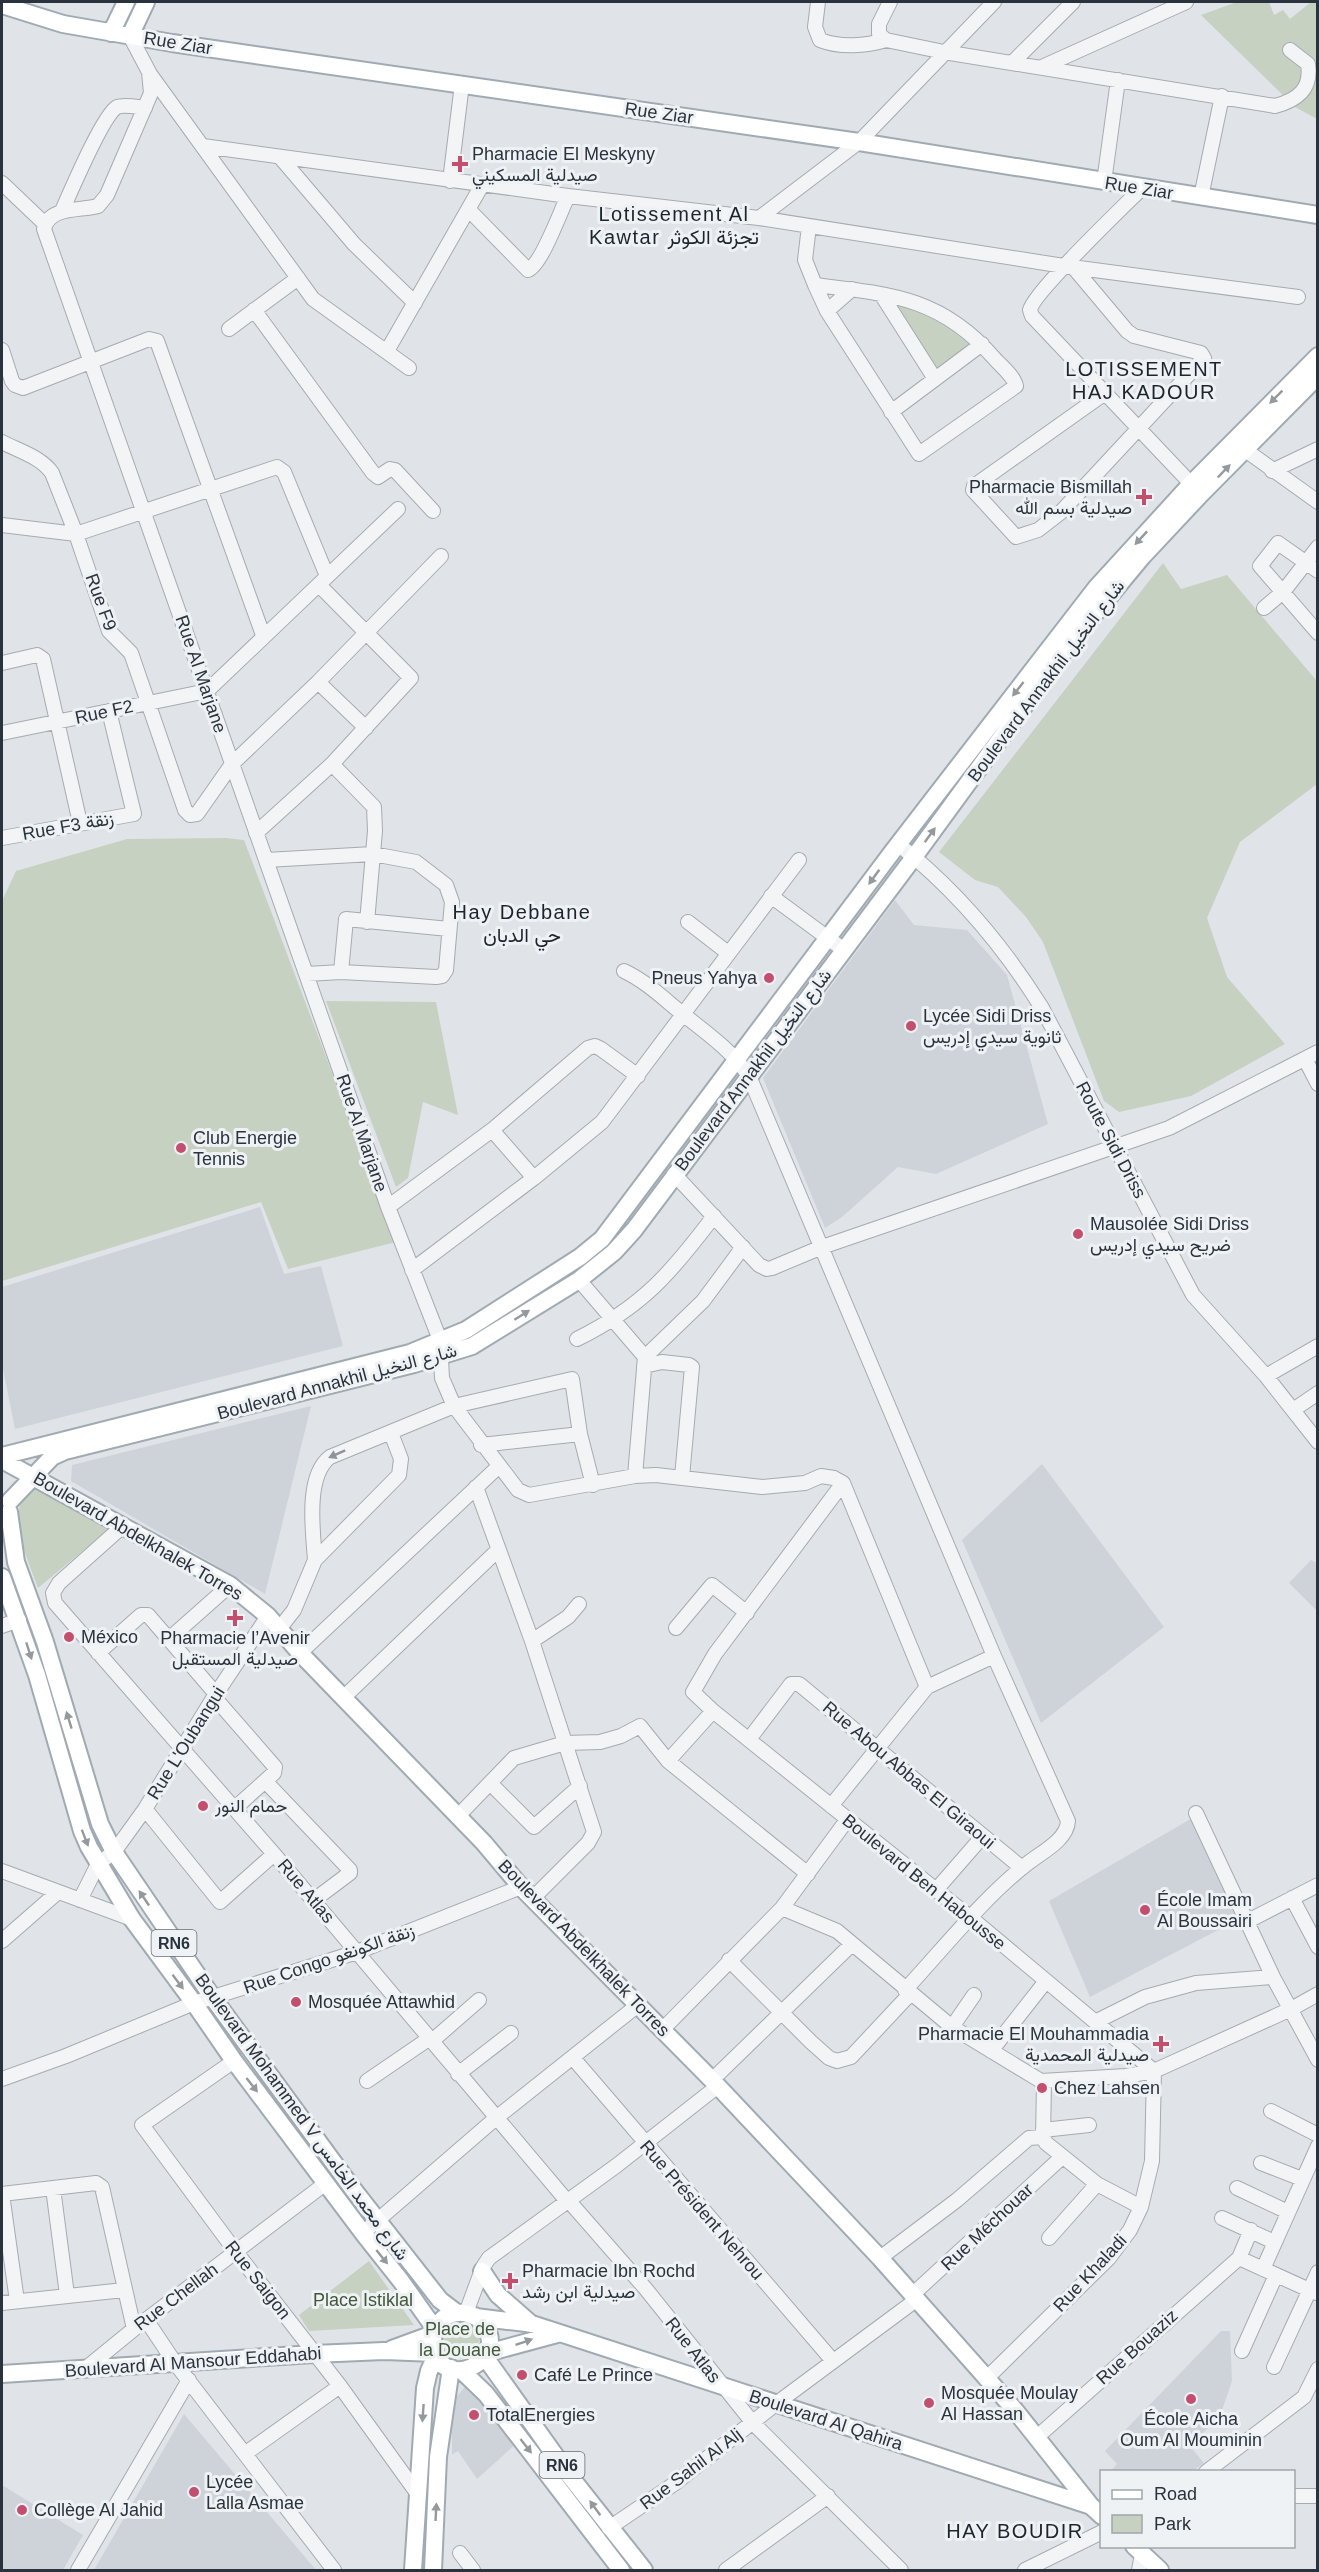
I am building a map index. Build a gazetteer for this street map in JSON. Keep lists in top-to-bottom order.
{
  "streets": {
    "main road": [
      "Rue Ziar",
      "Boulevard Annakhil شارع النخيل",
      "Boulevard Abdelkhalek Torres",
      "RN6",
      "Boulevard Mohammed V شارع محمد الخامس",
      "Boulevard Al Mansour Eddahabi",
      "Boulevard Al Qahira"
    ],
    "street": [
      "Rue F9",
      "Rue Al Marjane",
      "Rue F2",
      "Rue F3 زنقة",
      "Route Sidi Driss",
      "Rue L'Oubangui",
      "Rue Abou Abbas El Giraoui",
      "Boulevard Ben Habousse",
      "Rue Atlas",
      "Rue Congo زنقة الكونغو",
      "Rue Président Nehrou",
      "Rue Méchouar",
      "Rue Khaladi",
      "Rue Saigon",
      "Rue Chellah",
      "Rue Bouaziz",
      "Rue Sahil Al Alj"
    ]
  },
  "crossings": [
    ["Rue F9", "Rue Al Marjane"],
    ["Rue F9", "Rue F2"],
    ["Rue Al Marjane", "Boulevard Annakhil شارع النخيل"],
    ["Rue Al Marjane", "Rue F2"],
    ["Boulevard Annakhil شارع النخيل", "Route Sidi Driss"],
    ["Boulevard Annakhil شارع النخيل", "Boulevard Abdelkhalek Torres"],
    ["Boulevard Annakhil شارع النخيل", "Boulevard Mohammed V شارع محمد الخامس"],
    ["Rue F2", "Rue F3 زنقة"],
    ["Boulevard Abdelkhalek Torres", "Rue L'Oubangui"],
    ["Boulevard Abdelkhalek Torres", "Rue Atlas"],
    ["Boulevard Abdelkhalek Torres", "Rue Congo زنقة الكونغو"],
    ["Boulevard Abdelkhalek Torres", "Rue Méchouar"],
    ["Boulevard Abdelkhalek Torres", "Rue Khaladi"],
    ["Boulevard Abdelkhalek Torres", "Rue Bouaziz"],
    ["Boulevard Abdelkhalek Torres", "Boulevard Al Qahira"],
    ["Boulevard Abdelkhalek Torres", "Rue Sahil Al Alj"],
    ["Rue L'Oubangui", "Rue Atlas"],
    ["Rue L'Oubangui", "Boulevard Mohammed V شارع محمد الخامس"],
    ["Rue Abou Abbas El Giraoui", "Boulevard Ben Habousse"],
    ["Boulevard Ben Habousse", "Rue Khaladi"],
    ["Rue Atlas", "Rue Congo زنقة الكونغو"],
    ["Rue Atlas", "Boulevard Al Qahira"],
    ["Rue Atlas", "Rue Sahil Al Alj"],
    ["RN6", "Boulevard Mohammed V شارع محمد الخامس"],
    ["RN6", "Boulevard Al Qahira"],
    ["RN6", "Rue Sahil Al Alj"],
    ["Rue Congo زنقة الكونغو", "Boulevard Mohammed V شارع محمد الخامس"],
    ["Boulevard Mohammed V شارع محمد الخامس", "Rue Saigon"],
    ["Boulevard Mohammed V شارع محمد الخامس", "Rue Chellah"],
    ["Boulevard Mohammed V شارع محمد الخامس", "Boulevard Al Qahira"],
    ["Rue Président Nehrou", "Rue Sahil Al Alj"],
    ["Rue Méchouar", "Rue Sahil Al Alj"],
    ["Rue Saigon", "Rue Chellah"],
    ["Rue Saigon", "Boulevard Al Mansour Eddahabi"],
    ["Rue Chellah", "Boulevard Al Mansour Eddahabi"],
    ["Boulevard Al Qahira", "Rue Sahil Al Alj"]
  ],
  "districts": [
    "Lotissement Al Kawtar تجزئة الكوثر",
    "LOTISSEMENT HAJ KADOUR",
    "Hay Debbane حي الدبان",
    "HAY BOUDIR"
  ],
  "parks": ["Place Istiklal", "Place de la Douane"],
  "places": {
    "health": [
      "Pharmacie El Meskyny صيدلية المسكيني",
      "Pharmacie Bismillah صيدلية بسم الله",
      "Pharmacie l’Avenir صيدلية المستقبل",
      "Pharmacie El Mouhammadia صيدلية المحمدية",
      "Pharmacie Ibn Rochd صيدلية ابن رشد"
    ],
    "other": [
      "Pneus Yahya",
      "Lycée Sidi Driss ثانوية سيدي إدريس",
      "Club Energie Tennis",
      "Mausolée Sidi Driss ضريح سيدي إدريس",
      "México",
      "حمام النور",
      "École Imam Al Boussairi",
      "Mosquée Attawhid",
      "Chez Lahsen",
      "Café Le Prince",
      "École Aicha Oum Al Mouminin",
      "Mosquée Moulay Al Hassan",
      "TotalEnergies",
      "Lycée Lalla Asmae",
      "Collège Al Jahid"
    ]
  },
  "legend": ["Road", "Park"]
}
